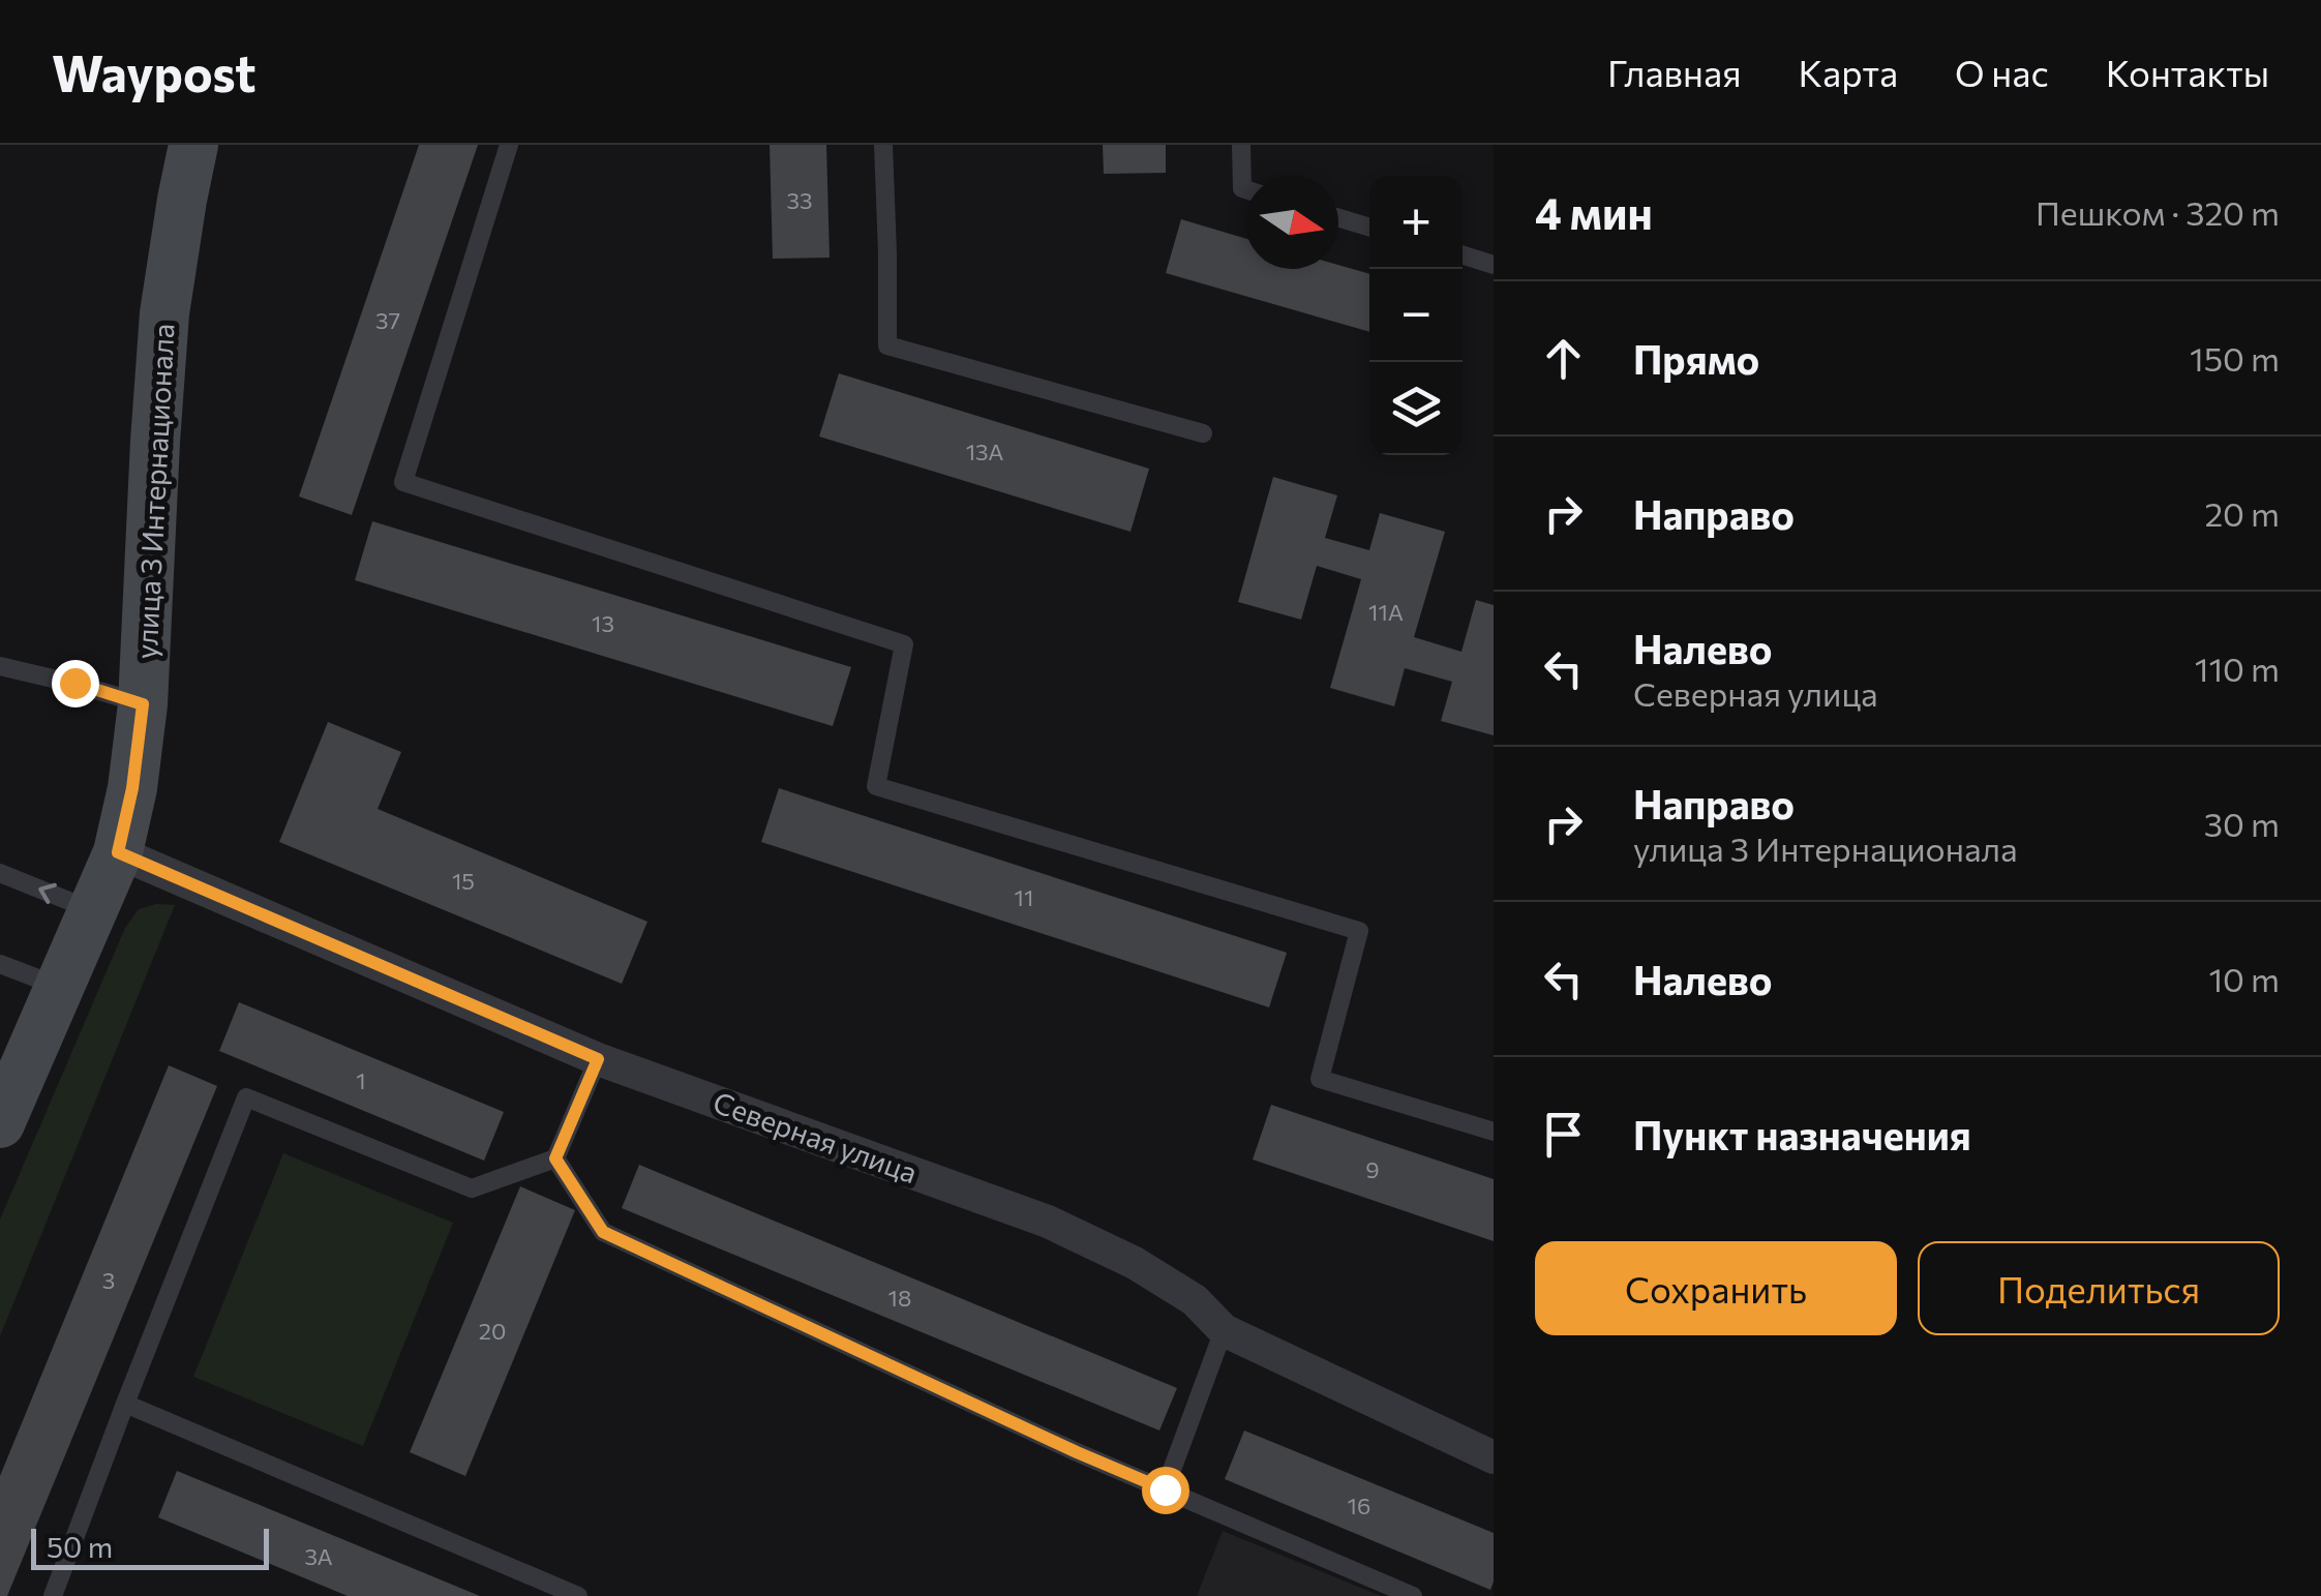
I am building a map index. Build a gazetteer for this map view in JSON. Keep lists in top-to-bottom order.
{
  "streets": {
    "main road": ["улица 3 Интернационала"],
    "street": ["Северная улица"]
  },
  "crossings": [
    ["улица 3 Интернационала", "Северная улица"]
  ],
  "house_numbers": [
    "33",
    "37",
    "13А",
    "11А",
    "13",
    "15",
    "11",
    "1",
    "9",
    "3",
    "18",
    "20",
    "16",
    "3А"
  ],
  "scale_bar": "50 m",
  "north": "right",
  "page": {
    "header": "Waypost",
    "nav": [
      "Главная",
      "Карта",
      "О нас",
      "Контакты"
    ],
    "heading": ["4 мин", "Пешком · 320 m"],
    "map_buttons": ["+", "−"],
    "list": [
      ["Прямо", "150 m"],
      ["Направо", "20 m"],
      ["Налево", "Северная улица", "110 m"],
      ["Направо", "улица 3 Интернационала", "30 m"],
      ["Налево", "10 m"],
      "Пункт назначения"
    ],
    "buttons": ["Сохранить", "Поделиться"],
    "scale": "50 m"
  }
}
